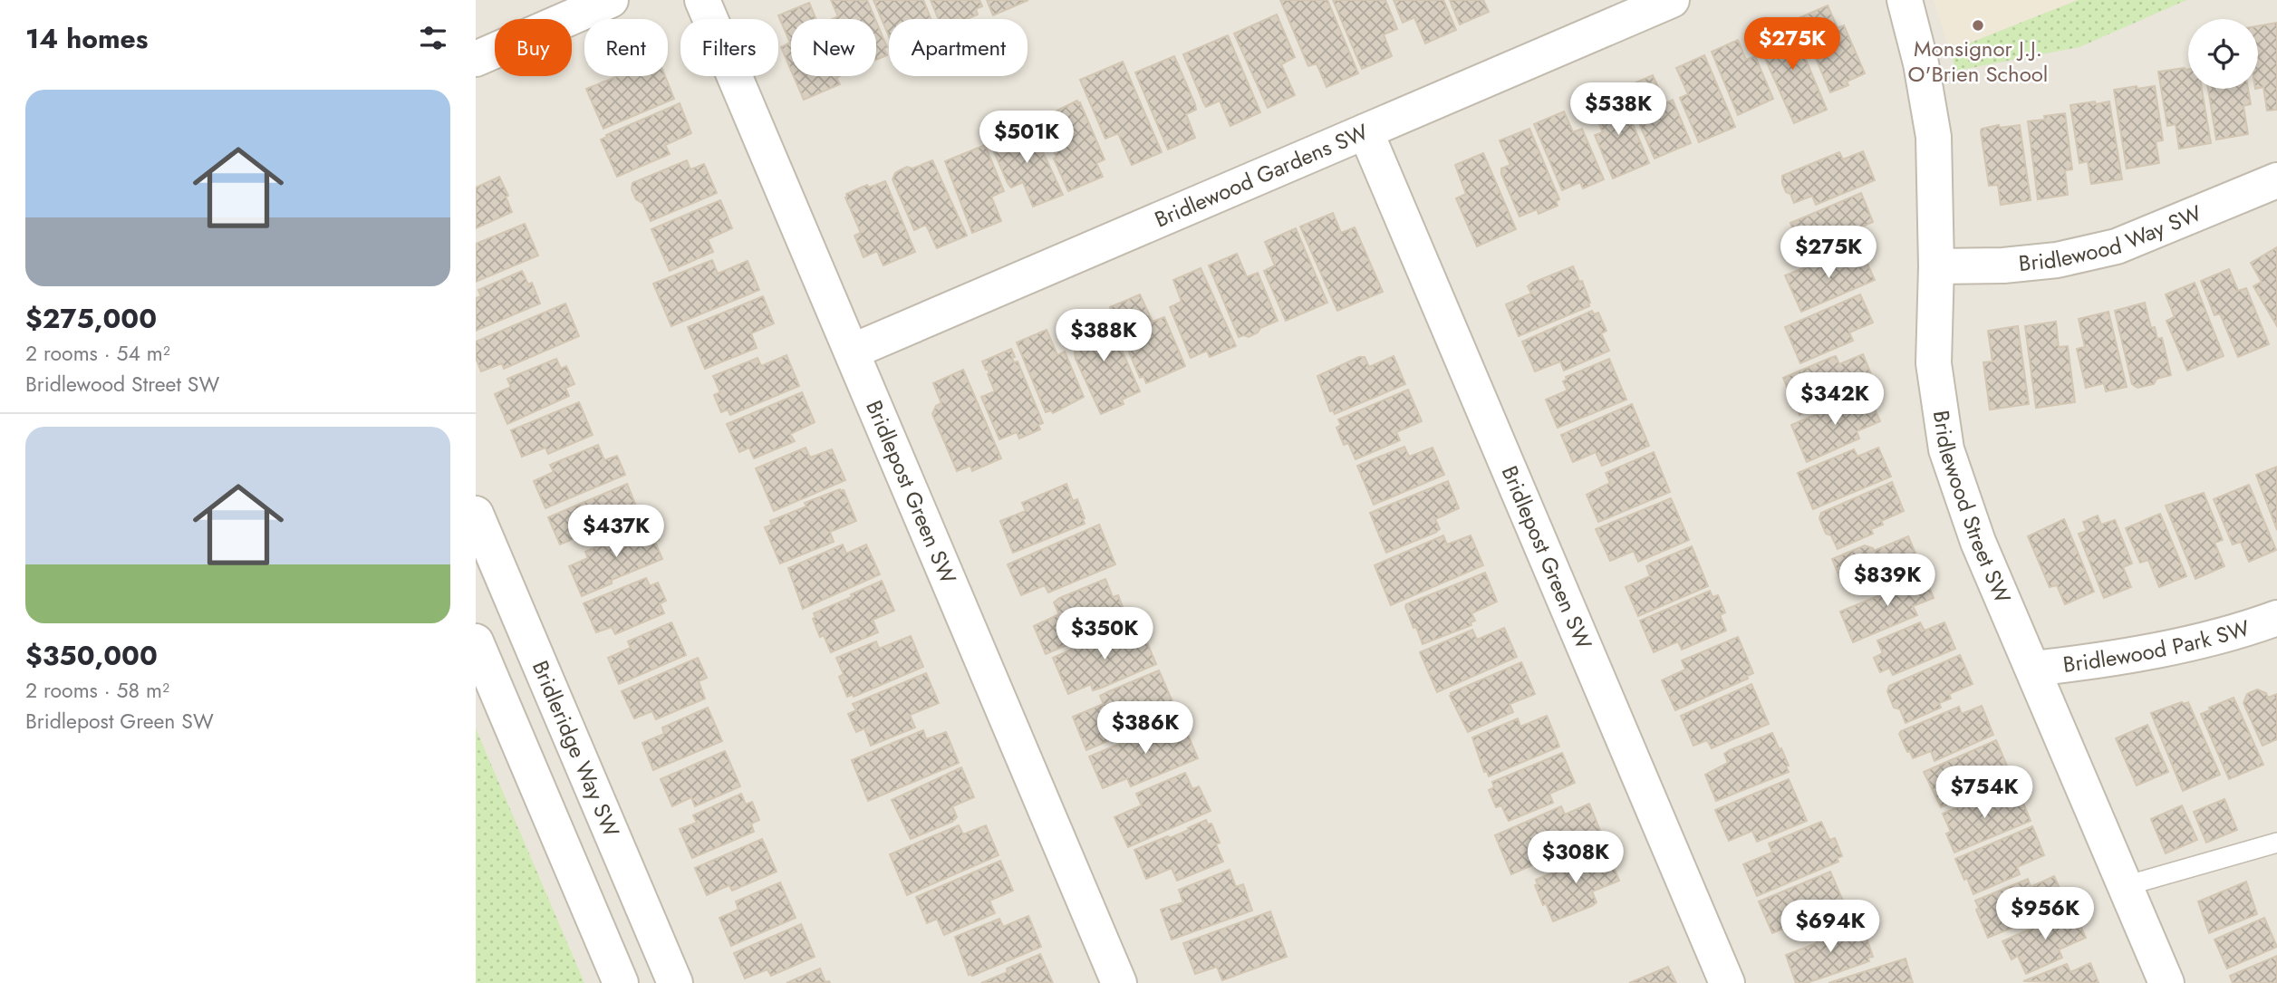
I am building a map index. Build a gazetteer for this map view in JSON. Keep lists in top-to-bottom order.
{
  "streets": {
    "street": [
      "Bridlewood Gardens SW",
      "Bridlewood Way SW",
      "Bridlepost Green SW",
      "Bridlewood Street SW",
      "Bridlewood Park SW",
      "Bridleridge Way SW"
    ]
  },
  "crossings": [
    ["Bridlewood Gardens SW", "Bridlepost Green SW"],
    ["Bridlewood Way SW", "Bridlewood Street SW"],
    ["Bridlewood Street SW", "Bridlewood Park SW"]
  ],
  "places": ["Monsignor J.J. O'Brien School"],
  "page": {
    "heading": "14 homes",
    "price": [
      "$275K",
      "$538K",
      "$501K",
      "$275K",
      "$388K",
      "$342K",
      "$437K",
      "$839K",
      "$350K",
      "$386K",
      "$754K",
      "$308K",
      "$956K",
      "$694K"
    ],
    "chip": [
      "Buy",
      "Rent",
      "Filters",
      "New",
      "Apartment"
    ],
    "list": [
      {
        "name": "$275,000",
        "note": "2 rooms · 54 m² · Bridlewood Street SW"
      },
      {
        "name": "$350,000",
        "note": "2 rooms · 58 m² · Bridlepost Green SW"
      }
    ]
  }
}
